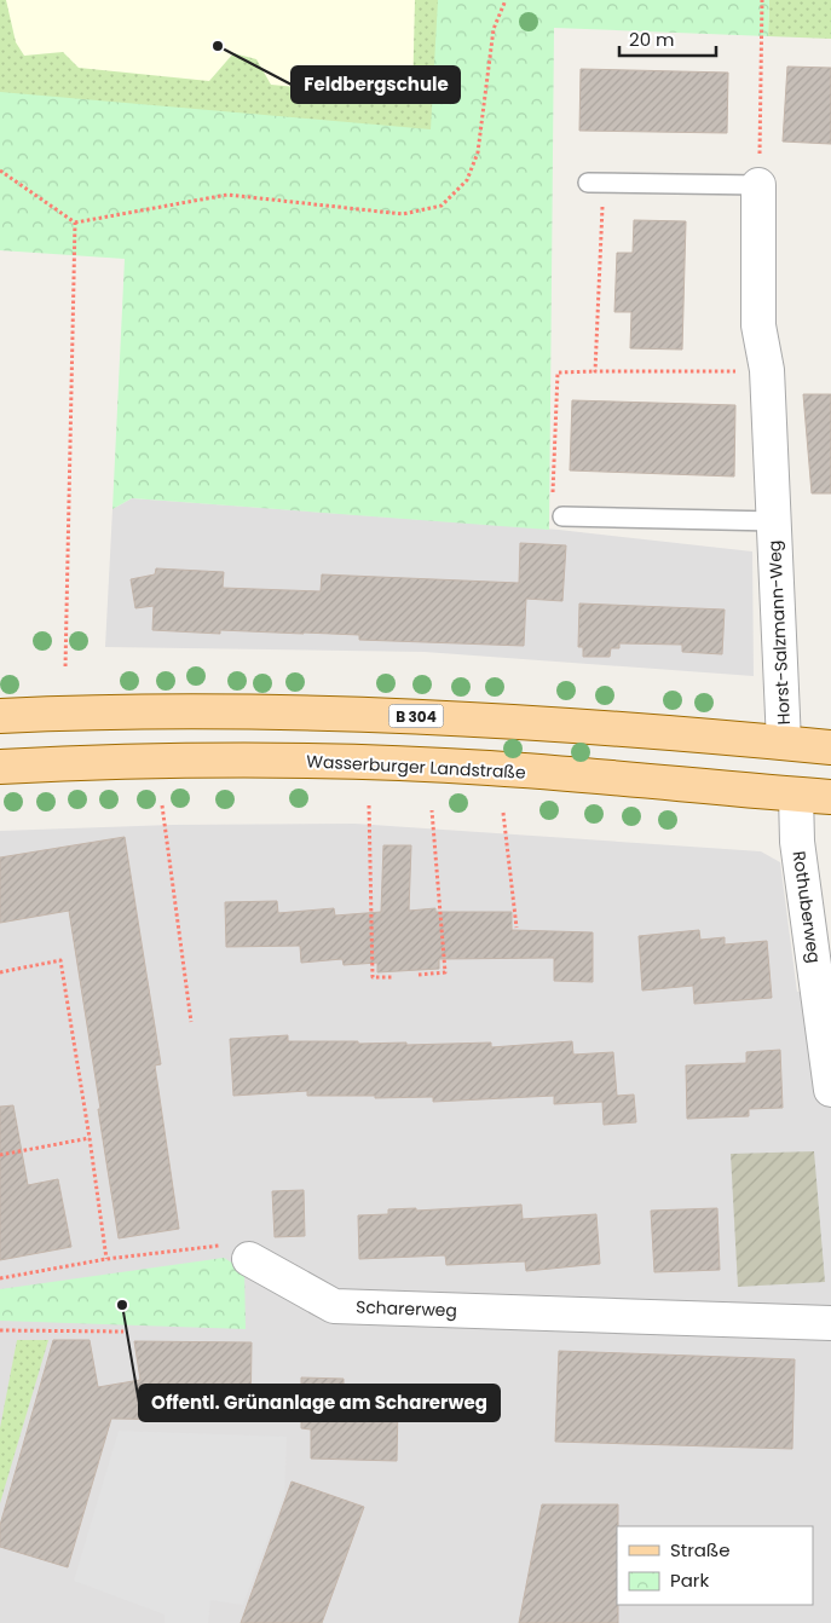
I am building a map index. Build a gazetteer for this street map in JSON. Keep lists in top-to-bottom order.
{
  "streets": {
    "main road": ["B 304", "Wasserburger Landstraße"],
    "street": ["Horst-Salzmann-Weg", "Rothuberweg", "Scharerweg"]
  },
  "crossings": [
    ["Horst-Salzmann-Weg", "B 304"],
    ["Wasserburger Landstraße", "Rothuberweg"]
  ],
  "places": ["Feldbergschule", "Offentl. Grünanlage am Scharerweg"],
  "legend": ["Straße", "Park"],
  "scale_bar": "20 m"
}
